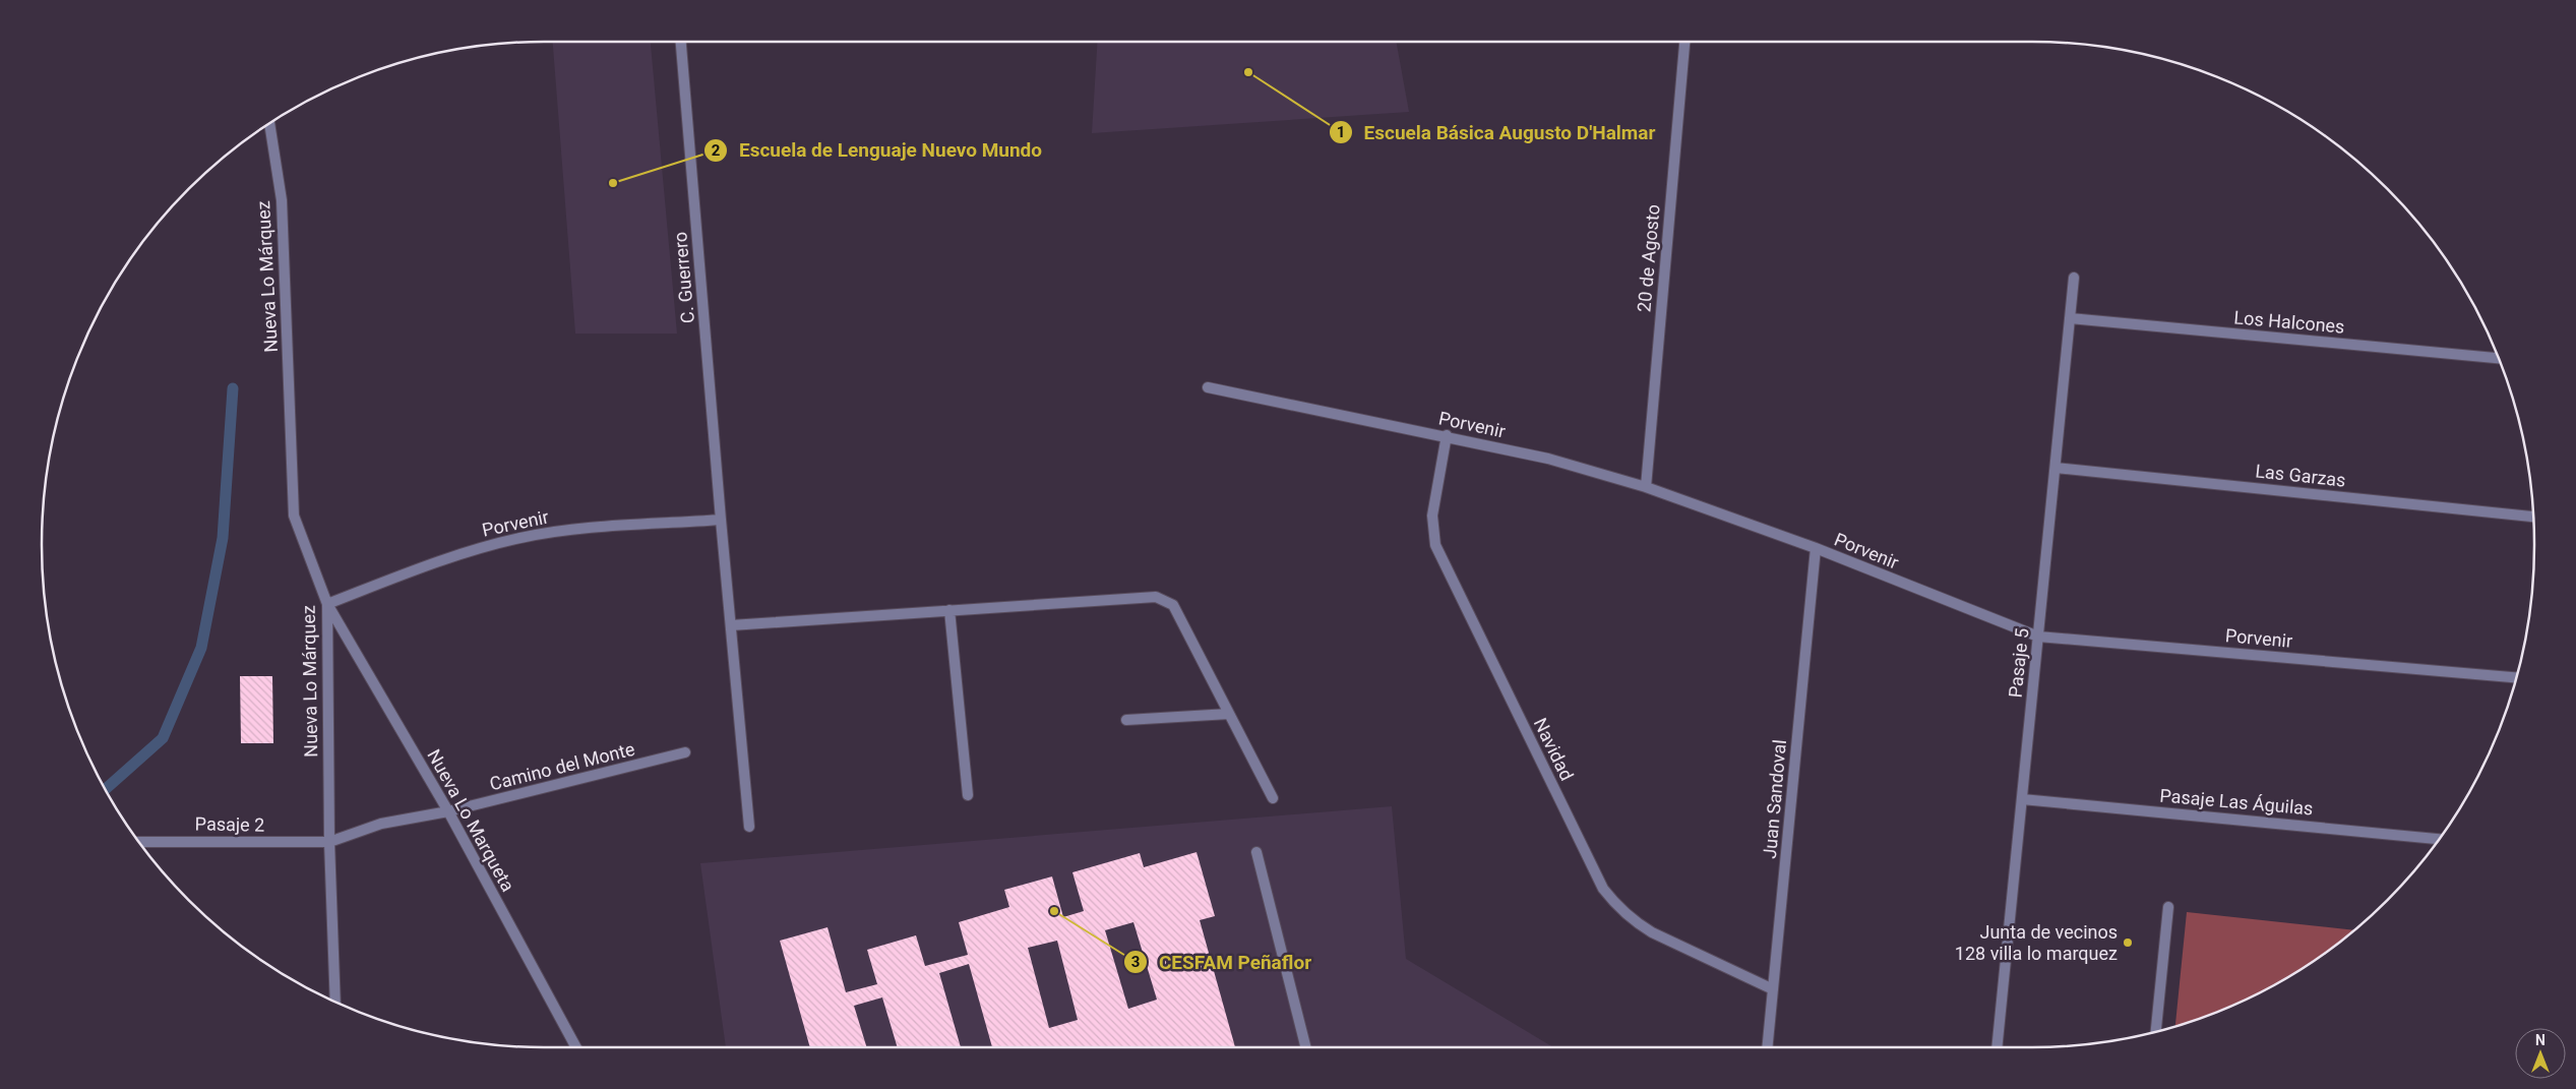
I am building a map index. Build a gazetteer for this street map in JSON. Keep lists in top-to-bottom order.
{
  "streets": {
    "street": [
      "20 de Agosto",
      "Nueva Lo Márquez",
      "C. Guerrero",
      "Los Halcones",
      "Porvenir",
      "Las Garzas",
      "Pasaje 5",
      "Navidad",
      "Camino del Monte",
      "Juan Sandoval",
      "Pasaje Las Águilas",
      "Nueva Lo Marqueta",
      "Pasaje 2"
    ]
  },
  "crossings": [
    ["20 de Agosto", "Porvenir"],
    ["Nueva Lo Márquez", "Porvenir"],
    ["Nueva Lo Márquez", "Camino del Monte"],
    ["Nueva Lo Márquez", "Nueva Lo Marqueta"],
    ["Nueva Lo Márquez", "Pasaje 2"],
    ["C. Guerrero", "Porvenir"],
    ["Los Halcones", "Pasaje 5"],
    ["Porvenir", "Pasaje 5"],
    ["Porvenir", "Navidad"],
    ["Porvenir", "Juan Sandoval"],
    ["Porvenir", "Nueva Lo Marqueta"],
    ["Las Garzas", "Pasaje 5"],
    ["Pasaje 5", "Pasaje Las Águilas"],
    ["Navidad", "Juan Sandoval"],
    ["Camino del Monte", "Nueva Lo Marqueta"],
    ["Camino del Monte", "Pasaje 2"]
  ],
  "places": [
    "Escuela Básica Augusto D'Halmar",
    "Escuela de Lenguaje Nuevo Mundo",
    "CESFAM Peñaflor",
    "Junta de vecinos 128 villa lo marquez"
  ],
  "north": "top"
}
